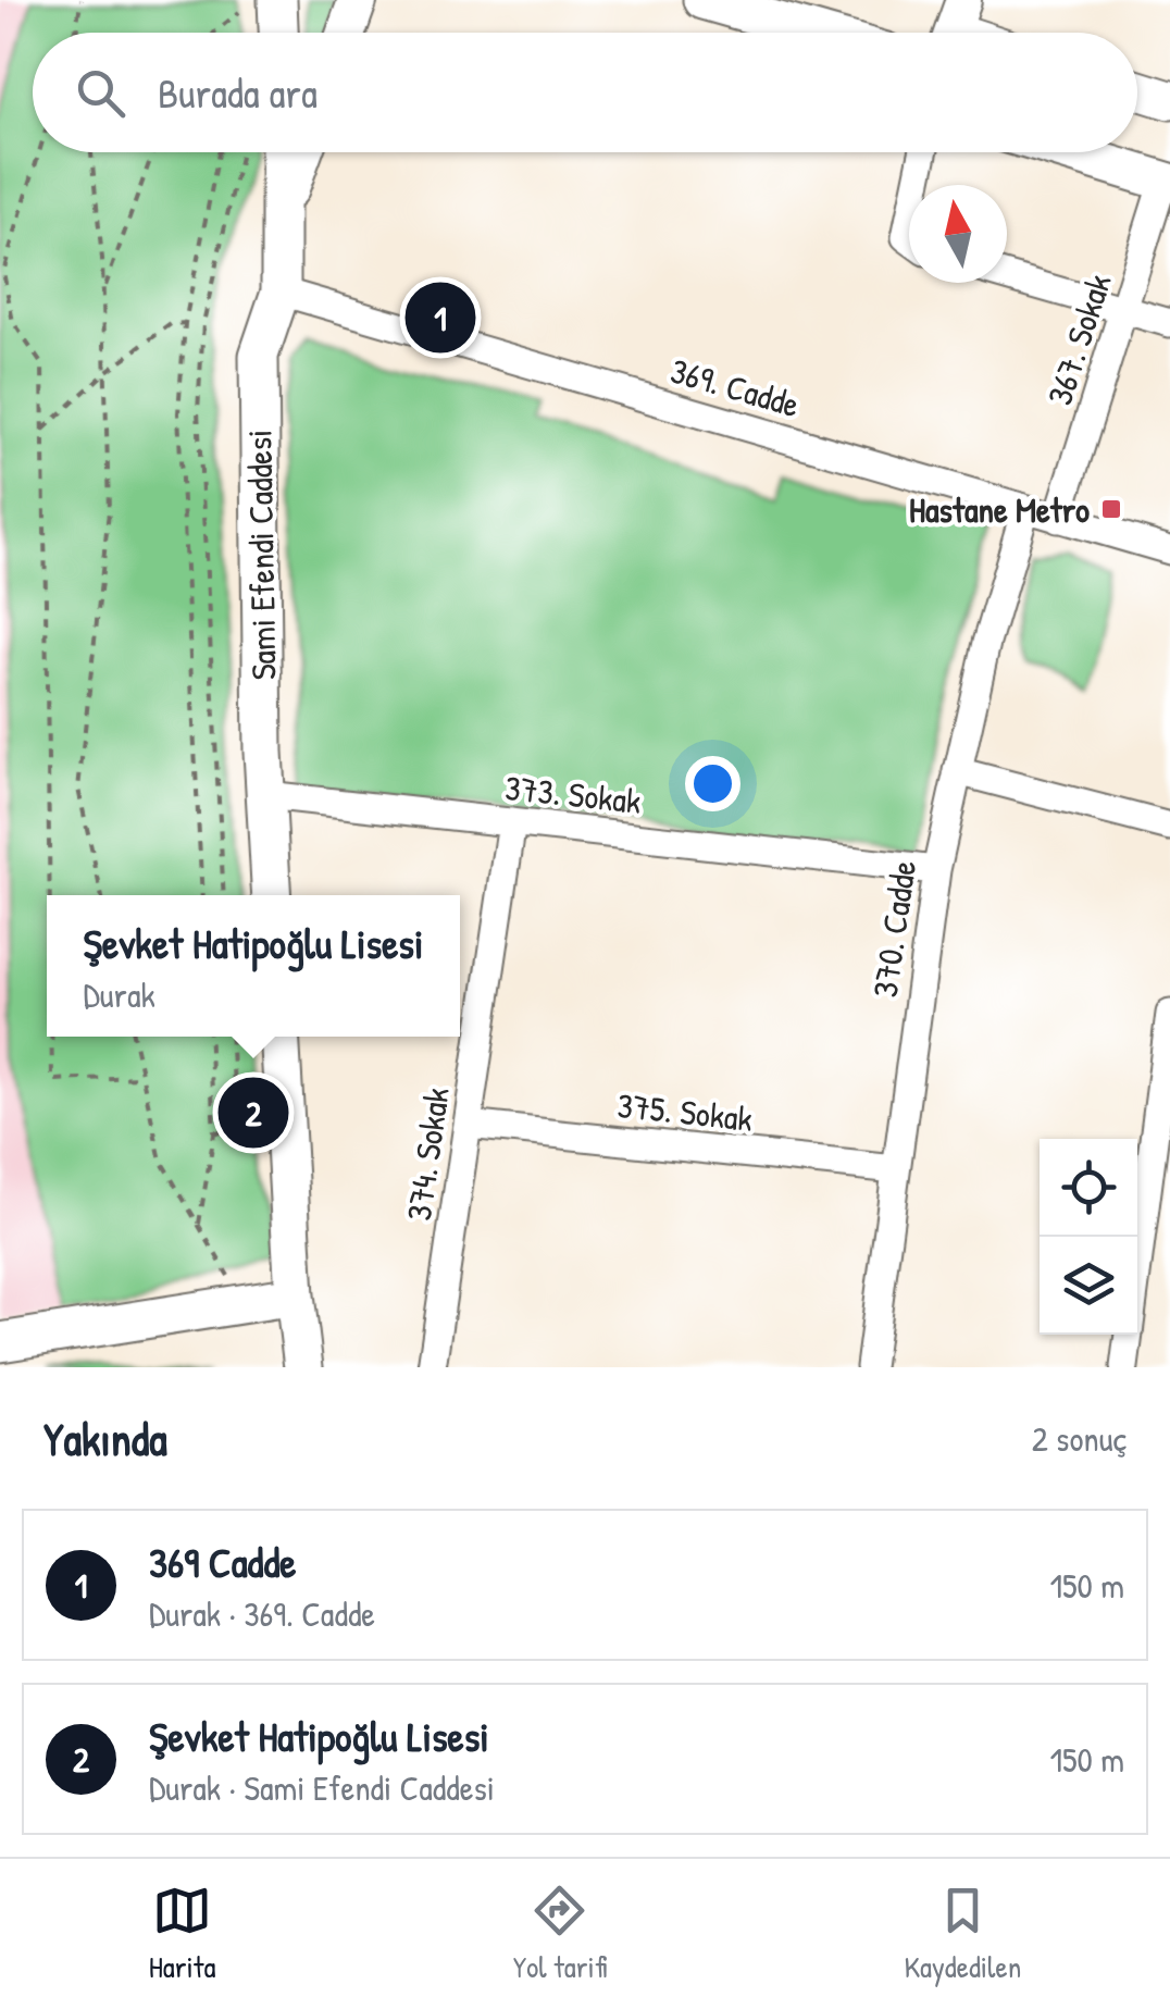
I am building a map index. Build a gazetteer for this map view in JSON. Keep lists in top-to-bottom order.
{
  "streets": {
    "main road": ["Sami Efendi Caddesi"],
    "street": [
      "367. Sokak",
      "369. Cadde",
      "373. Sokak",
      "370. Cadde",
      "375. Sokak",
      "374. Sokak"
    ]
  },
  "crossings": [
    ["367. Sokak", "369. Cadde"],
    ["369. Cadde", "Sami Efendi Caddesi"],
    ["369. Cadde", "370. Cadde"],
    ["Sami Efendi Caddesi", "373. Sokak"],
    ["373. Sokak", "370. Cadde"],
    ["373. Sokak", "374. Sokak"],
    ["370. Cadde", "375. Sokak"],
    ["375. Sokak", "374. Sokak"]
  ],
  "places": {
    "transit": ["Hastane Metro"]
  },
  "north": "top",
  "page": {
    "search": "Burada ara",
    "pins": ["1", "2"],
    "popup": ["Şevket Hatipoğlu Lisesi", "Durak"],
    "heading": ["Yakında", "2 sonuç"],
    "list": [
      {
        "mark": "1",
        "name": "369 Cadde",
        "note": "Durak · 369. Cadde",
        "value": "150 m"
      },
      {
        "mark": "2",
        "name": "Şevket Hatipoğlu Lisesi",
        "note": "Durak · Sami Efendi Caddesi",
        "value": "150 m"
      }
    ],
    "nav": ["Harita", "Yol tarifi", "Kaydedilen"]
  }
}
